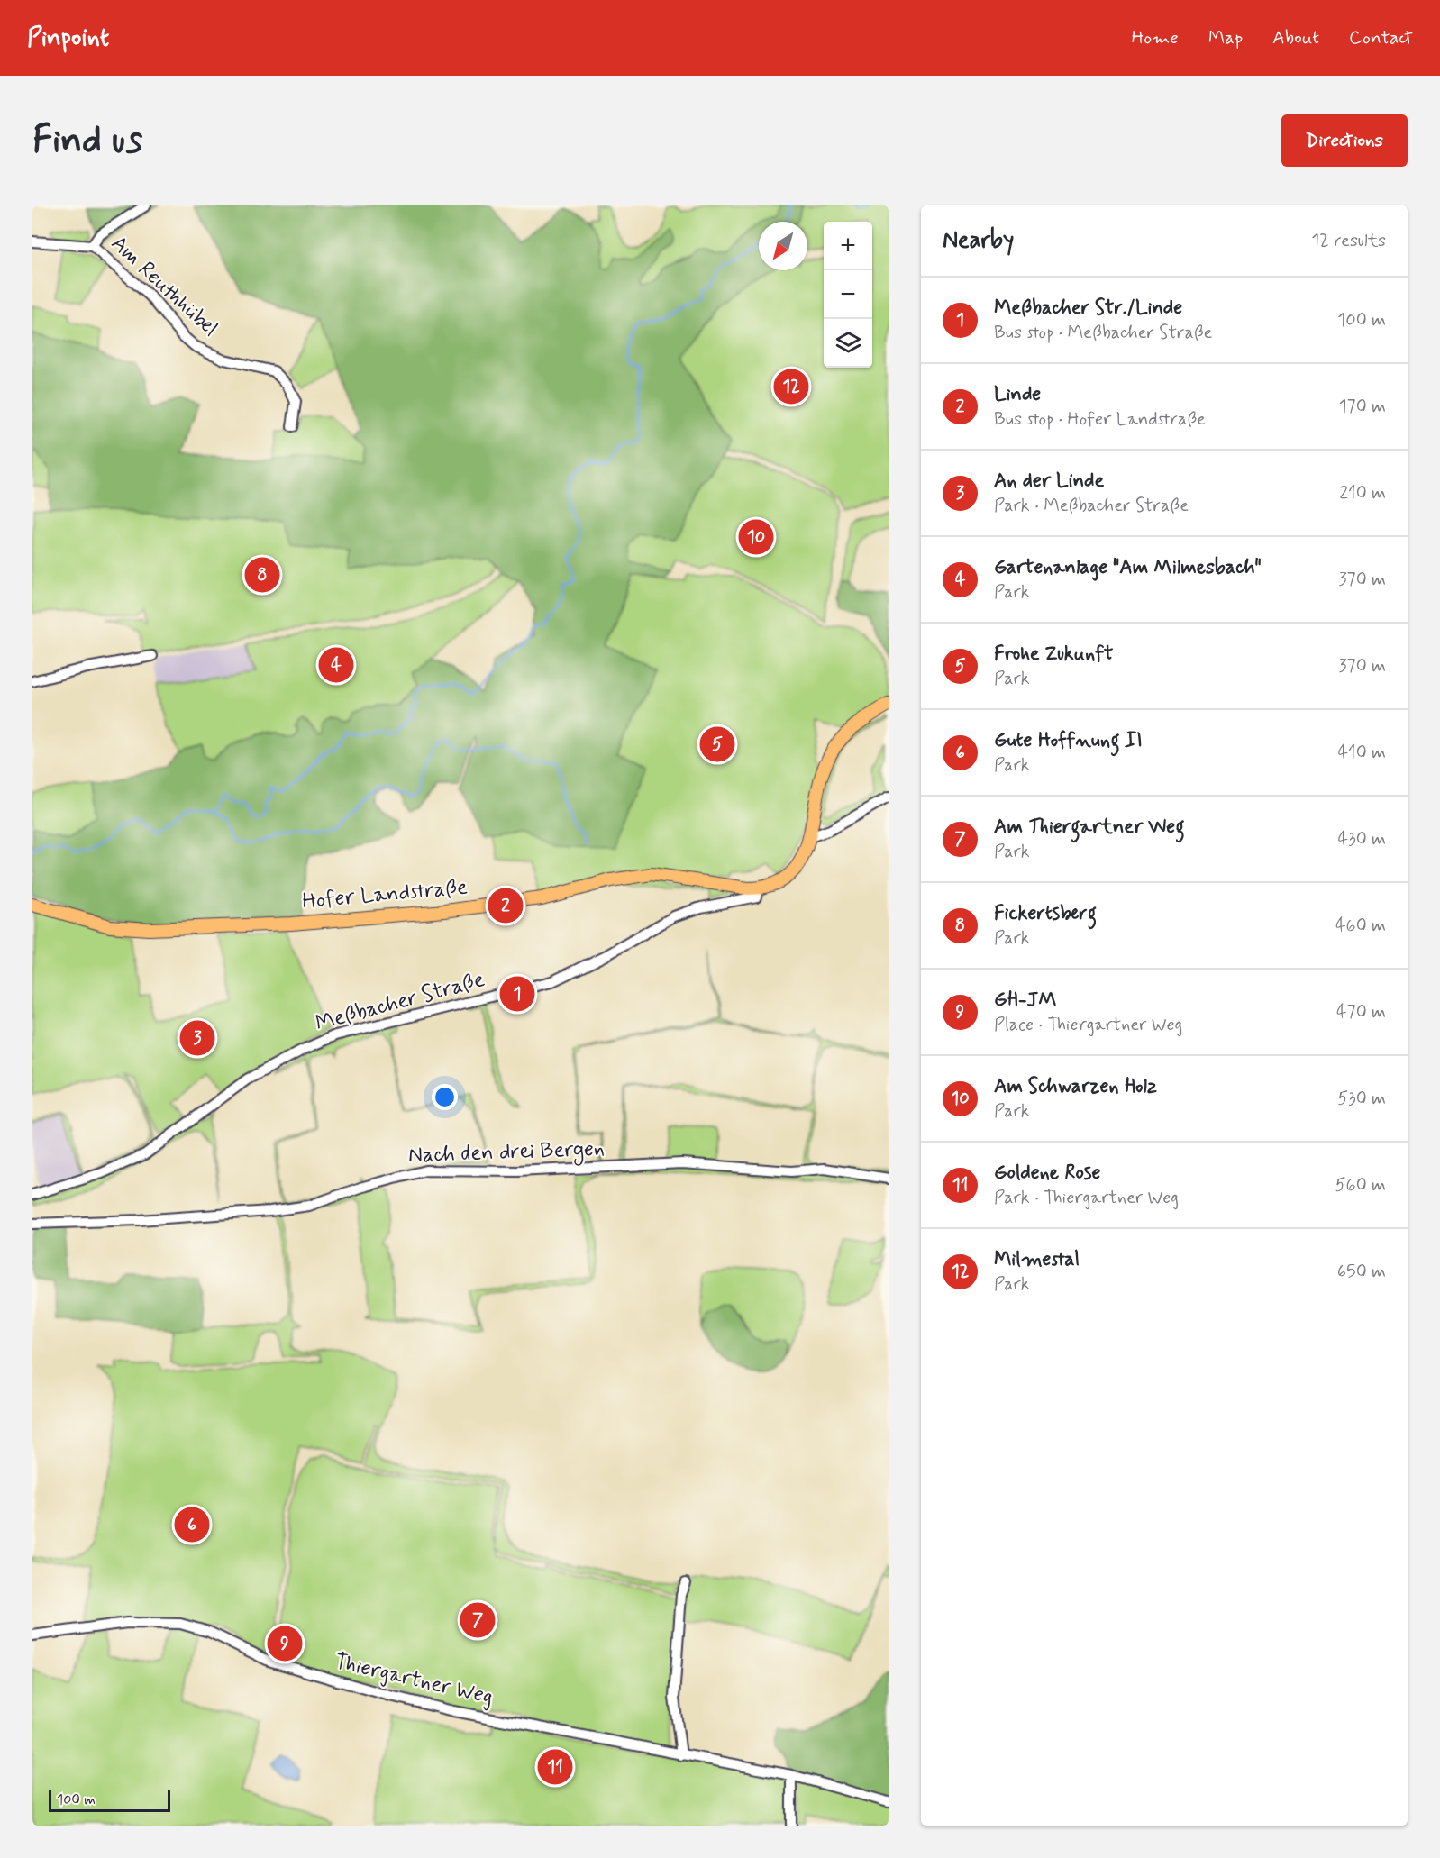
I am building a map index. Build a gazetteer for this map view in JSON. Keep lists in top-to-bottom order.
{
  "streets": {
    "main road": ["Hofer Landstraße"],
    "street": [
      "Am Reuthhübel",
      "Meßbacher Straße",
      "Nach den drei Bergen",
      "Thiergartner Weg"
    ]
  },
  "crossings": [
    ["Hofer Landstraße", "Meßbacher Straße"]
  ],
  "scale_bar": "100 m",
  "north": "bottom left",
  "page": {
    "header": "Pinpoint",
    "nav": [
      "Home",
      "Map",
      "About",
      "Contact"
    ],
    "buttons": "Directions",
    "title": "Find us",
    "heading": ["Nearby", "12 results"],
    "map_buttons": ["+", "−"],
    "list": [
      {
        "mark": "1",
        "name": "Meßbacher Str./Linde",
        "note": "Bus stop · Meßbacher Straße",
        "value": "100 m"
      },
      {
        "mark": "2",
        "name": "Linde",
        "note": "Bus stop · Hofer Landstraße",
        "value": "170 m"
      },
      {
        "mark": "3",
        "name": "An der Linde",
        "note": "Park · Meßbacher Straße",
        "value": "210 m"
      },
      {
        "mark": "4",
        "name": "Gartenanlage \"Am Milmesbach\"",
        "note": "Park",
        "value": "370 m"
      },
      {
        "mark": "5",
        "name": "Frohe Zukunft",
        "note": "Park",
        "value": "370 m"
      },
      {
        "mark": "6",
        "name": "Gute Hoffnung II",
        "note": "Park",
        "value": "410 m"
      },
      {
        "mark": "7",
        "name": "Am Thiergartner Weg",
        "note": "Park",
        "value": "430 m"
      },
      {
        "mark": "8",
        "name": "Fickertsberg",
        "note": "Park",
        "value": "460 m"
      },
      {
        "mark": "9",
        "name": "GH-JM",
        "note": "Place · Thiergartner Weg",
        "value": "470 m"
      },
      {
        "mark": "10",
        "name": "Am Schwarzen Holz",
        "note": "Park",
        "value": "530 m"
      },
      {
        "mark": "11",
        "name": "Goldene Rose",
        "note": "Park · Thiergartner Weg",
        "value": "560 m"
      },
      {
        "mark": "12",
        "name": "Milmestal",
        "note": "Park",
        "value": "650 m"
      }
    ],
    "pins": [
      "12",
      "10",
      "8",
      "4",
      "5",
      "2",
      "1",
      "3",
      "6",
      "7",
      "9",
      "11"
    ],
    "scale": "100 m"
  }
}
